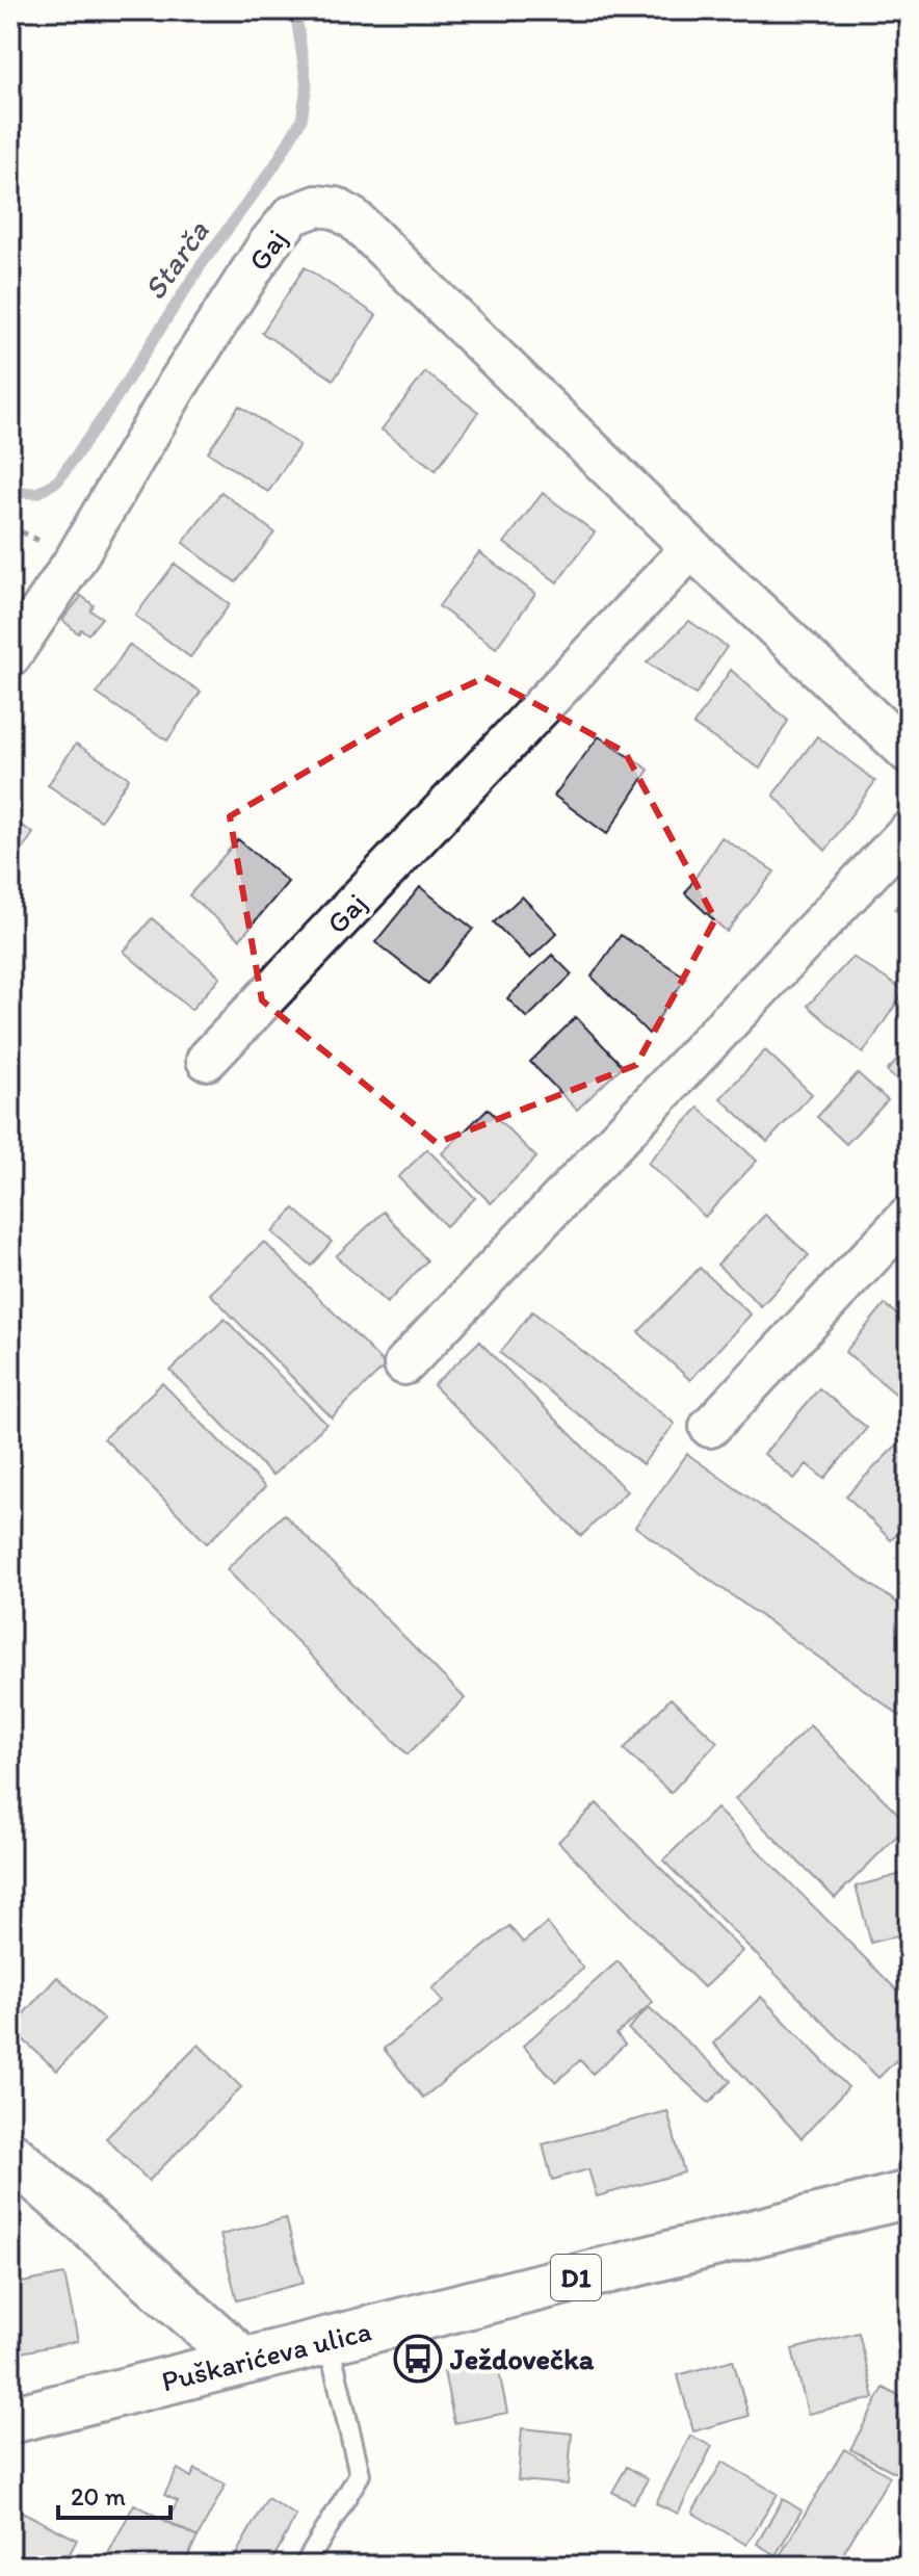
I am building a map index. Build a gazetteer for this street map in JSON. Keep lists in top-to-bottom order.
{
  "streets": {
    "main road": ["D1", "Puškarićeva ulica"],
    "street": ["Gaj"]
  },
  "water": ["Starča"],
  "places": {
    "bus stop": ["Ježdovečka"]
  },
  "scale_bar": "20 m"
}
